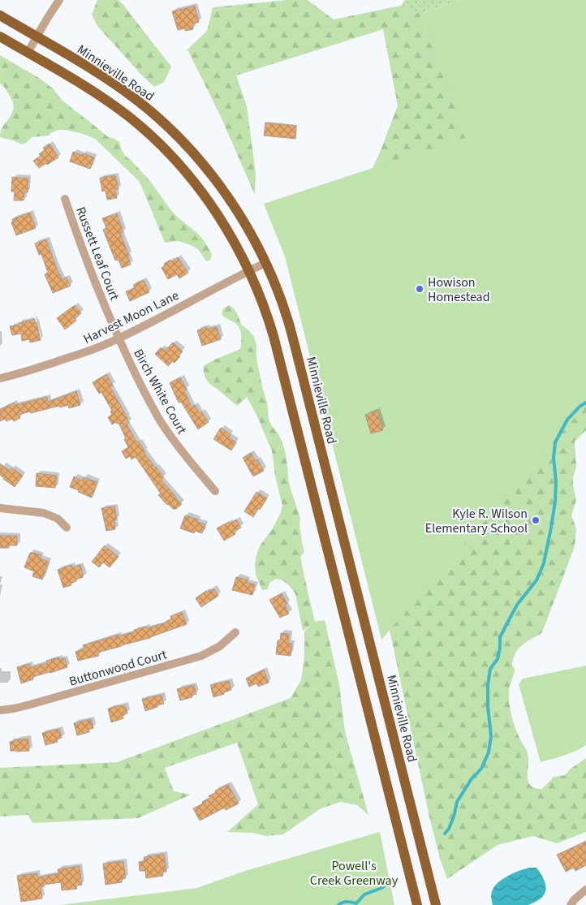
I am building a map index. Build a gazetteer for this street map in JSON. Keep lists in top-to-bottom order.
{
  "streets": {
    "main road": ["Minnieville Road"],
    "street": [
      "Russett Leaf Court",
      "Harvest Moon Lane",
      "Birch White Court",
      "Buttonwood Court"
    ]
  },
  "crossings": [
    ["Minnieville Road", "Harvest Moon Lane"],
    ["Russett Leaf Court", "Harvest Moon Lane"],
    ["Russett Leaf Court", "Birch White Court"],
    ["Harvest Moon Lane", "Birch White Court"]
  ],
  "parks": ["Powell's Creek Greenway"],
  "places": ["Howison Homestead", "Kyle R. Wilson Elementary School"]
}
